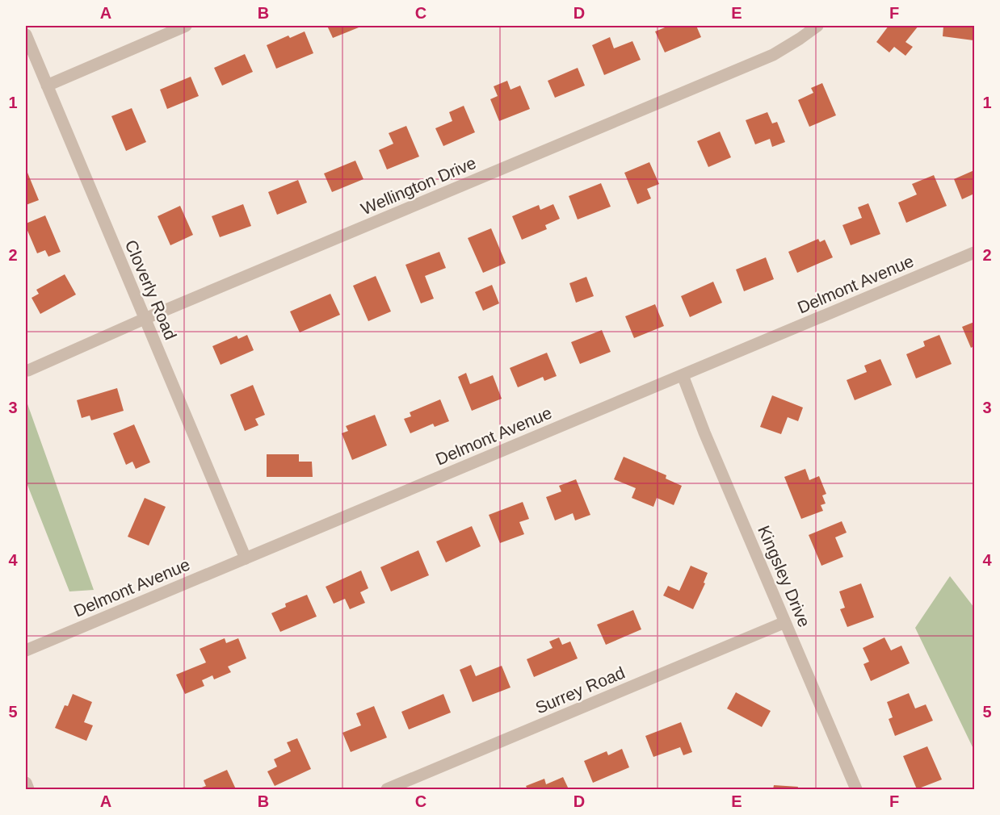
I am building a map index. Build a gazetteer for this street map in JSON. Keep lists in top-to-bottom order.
{
  "streets": {
    "street": [
      "Wellington Drive",
      "Delmont Avenue",
      "Cloverly Road",
      "Kingsley Drive",
      "Surrey Road"
    ]
  },
  "crossings": [
    ["Wellington Drive", "Cloverly Road"],
    ["Delmont Avenue", "Cloverly Road"],
    ["Delmont Avenue", "Kingsley Drive"],
    ["Kingsley Drive", "Surrey Road"]
  ],
  "grid": {
    "columns": [
      "A",
      "B",
      "C",
      "D",
      "E",
      "F"
    ],
    "rows": [
      "1",
      "2",
      "3",
      "4",
      "5"
    ]
  }
}
